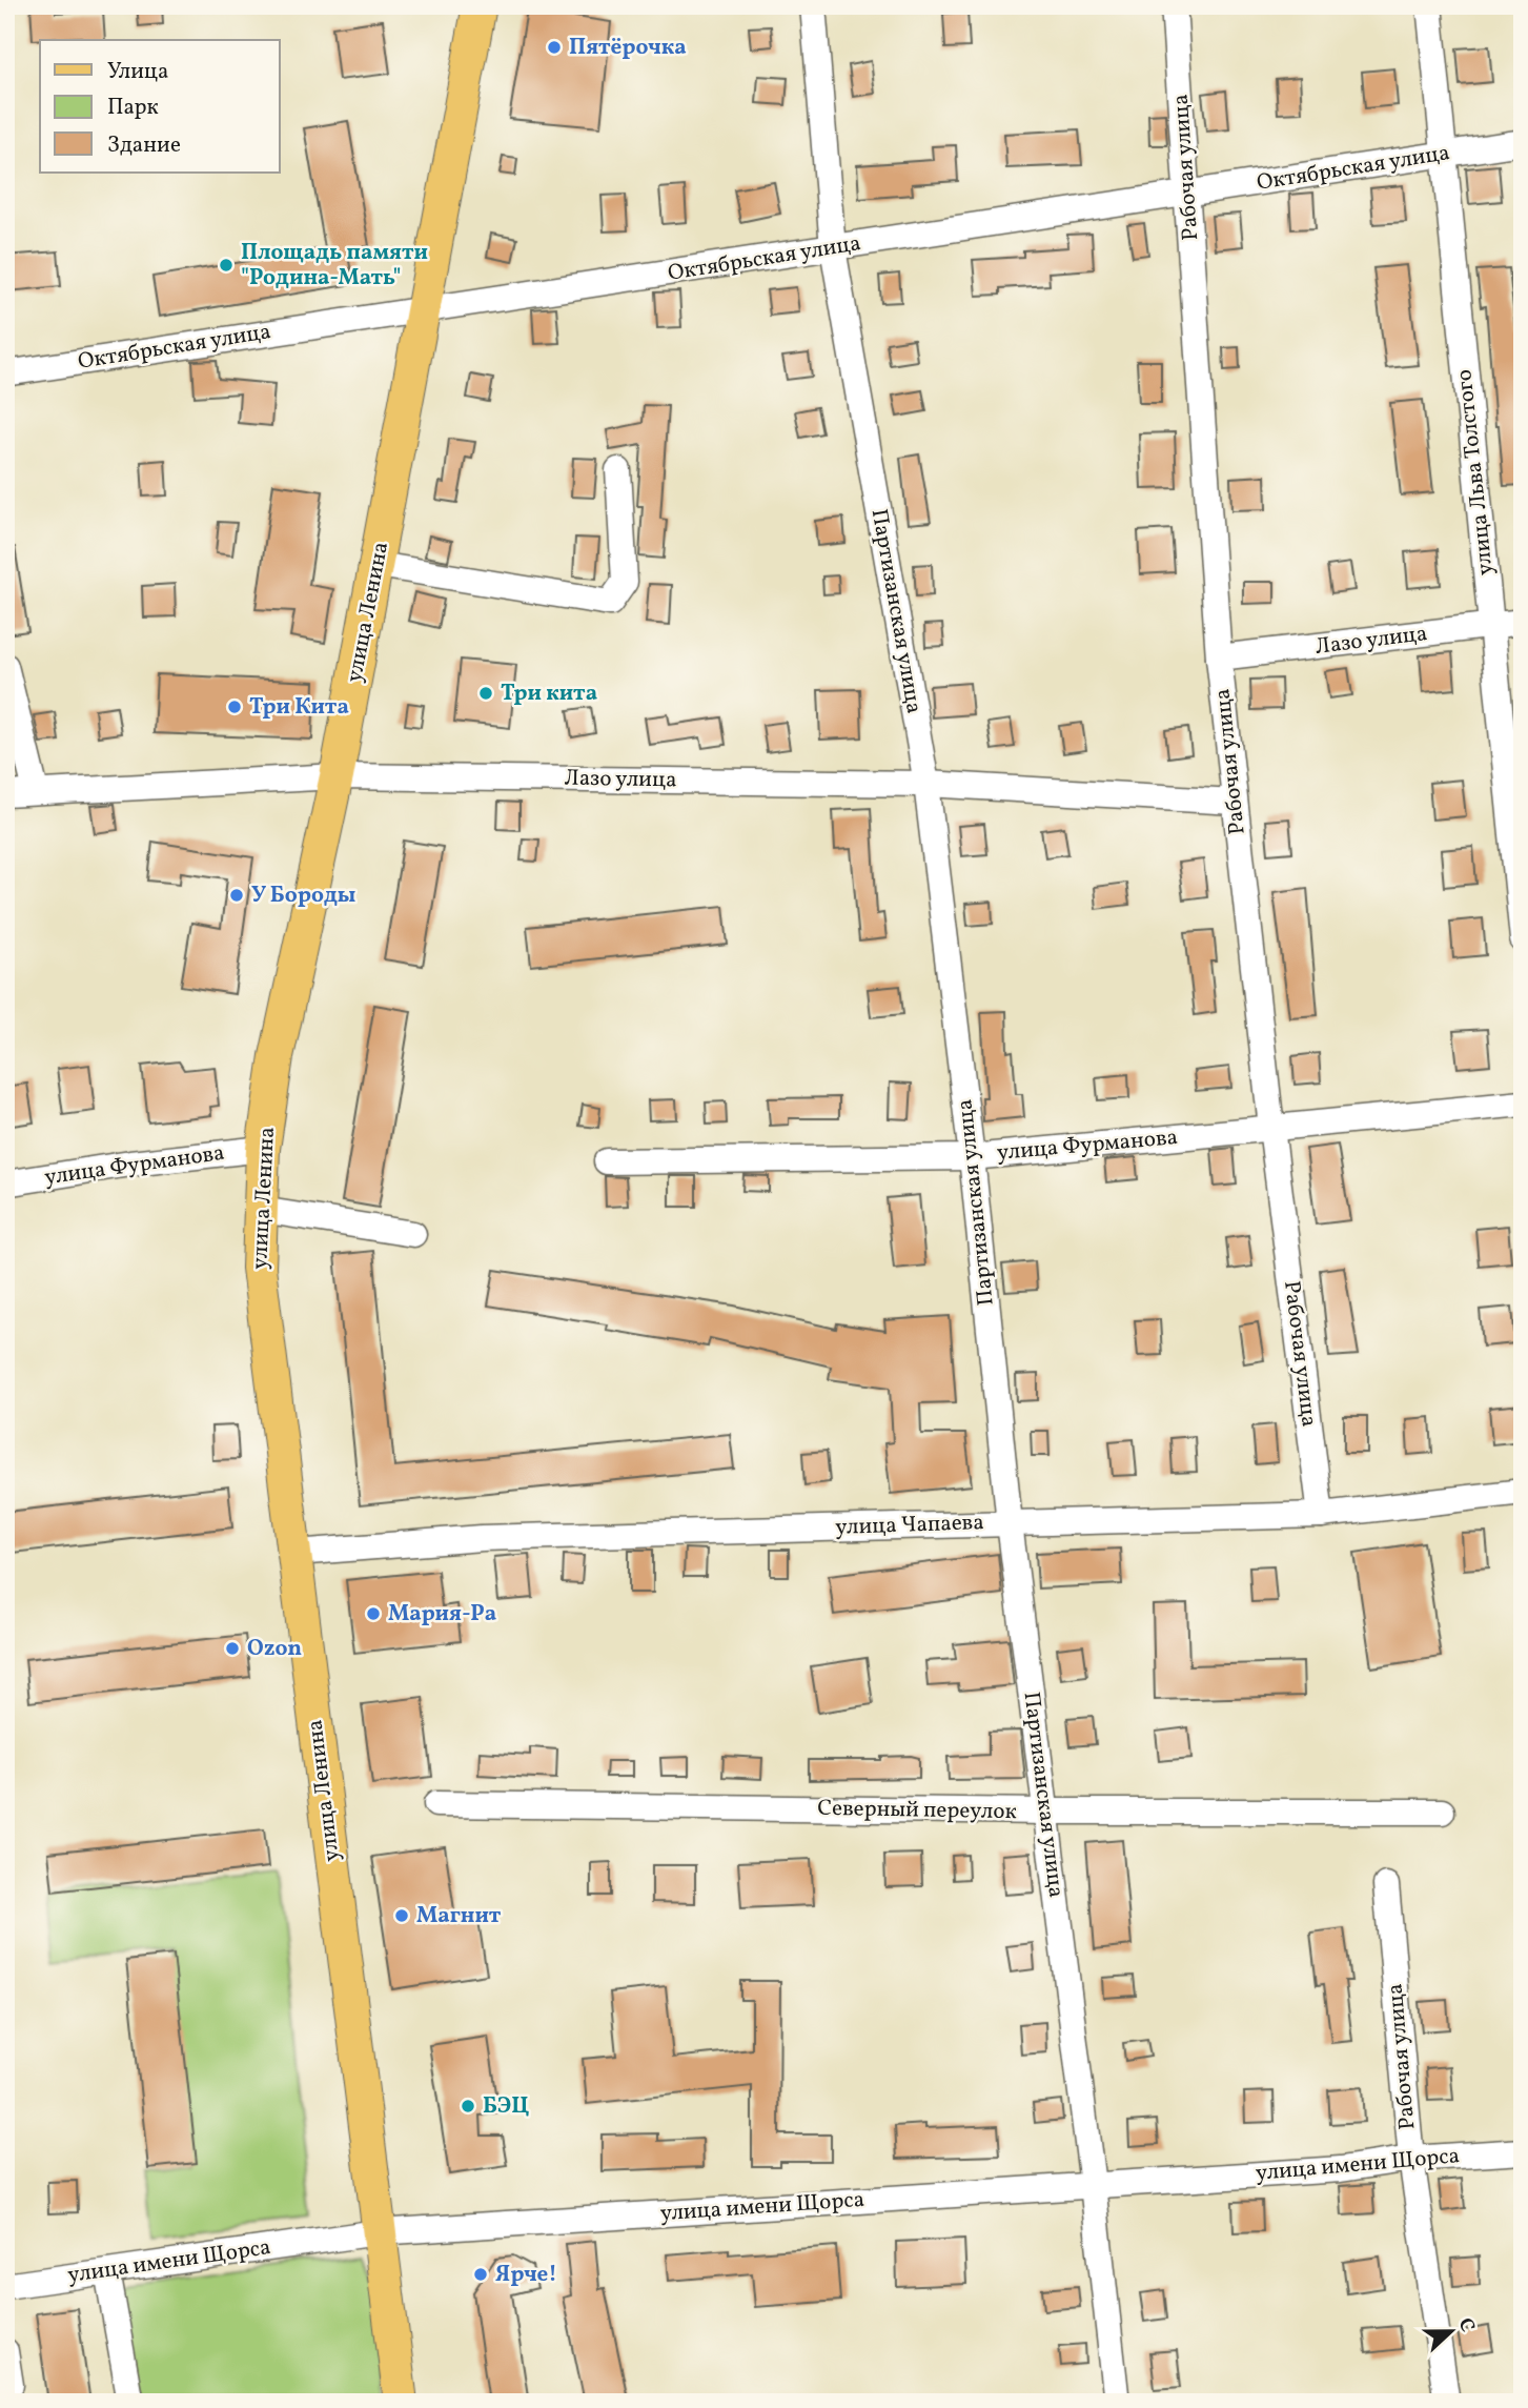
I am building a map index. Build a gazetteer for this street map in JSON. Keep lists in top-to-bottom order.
{
  "streets": {
    "main road": ["улица Ленина"],
    "street": [
      "Рабочая улица",
      "Октябрьская улица",
      "улица Льва Толстого",
      "Партизанская улица",
      "Лазо улица",
      "улица Фурманова",
      "улица Чапаева",
      "Северный переулок",
      "улица имени Щорса"
    ]
  },
  "crossings": [
    ["Рабочая улица", "Октябрьская улица"],
    ["Рабочая улица", "Лазо улица"],
    ["Рабочая улица", "улица Фурманова"],
    ["Рабочая улица", "улица Чапаева"],
    ["Рабочая улица", "улица имени Щорса"],
    ["Октябрьская улица", "улица Льва Толстого"],
    ["Октябрьская улица", "Партизанская улица"],
    ["Октябрьская улица", "улица Ленина"],
    ["улица Льва Толстого", "Лазо улица"],
    ["Партизанская улица", "Лазо улица"],
    ["Партизанская улица", "улица Фурманова"],
    ["Партизанская улица", "улица Чапаева"],
    ["Партизанская улица", "Северный переулок"],
    ["Партизанская улица", "улица имени Щорса"],
    ["улица Ленина", "Лазо улица"],
    ["улица Ленина", "улица Фурманова"],
    ["улица Ленина", "улица Чапаева"],
    ["улица Ленина", "улица имени Щорса"]
  ],
  "places": [
    "Пятёрочка",
    "Площадь памяти \"Родина-Мать\"",
    "Три кита",
    "Три Кита",
    "У Бороды",
    "Мария-Ра",
    "Ozon",
    "Магнит",
    "БЭЦ",
    "Ярче!"
  ],
  "legend": ["Улица", "Парк", "Здание"],
  "north": "right"
}
